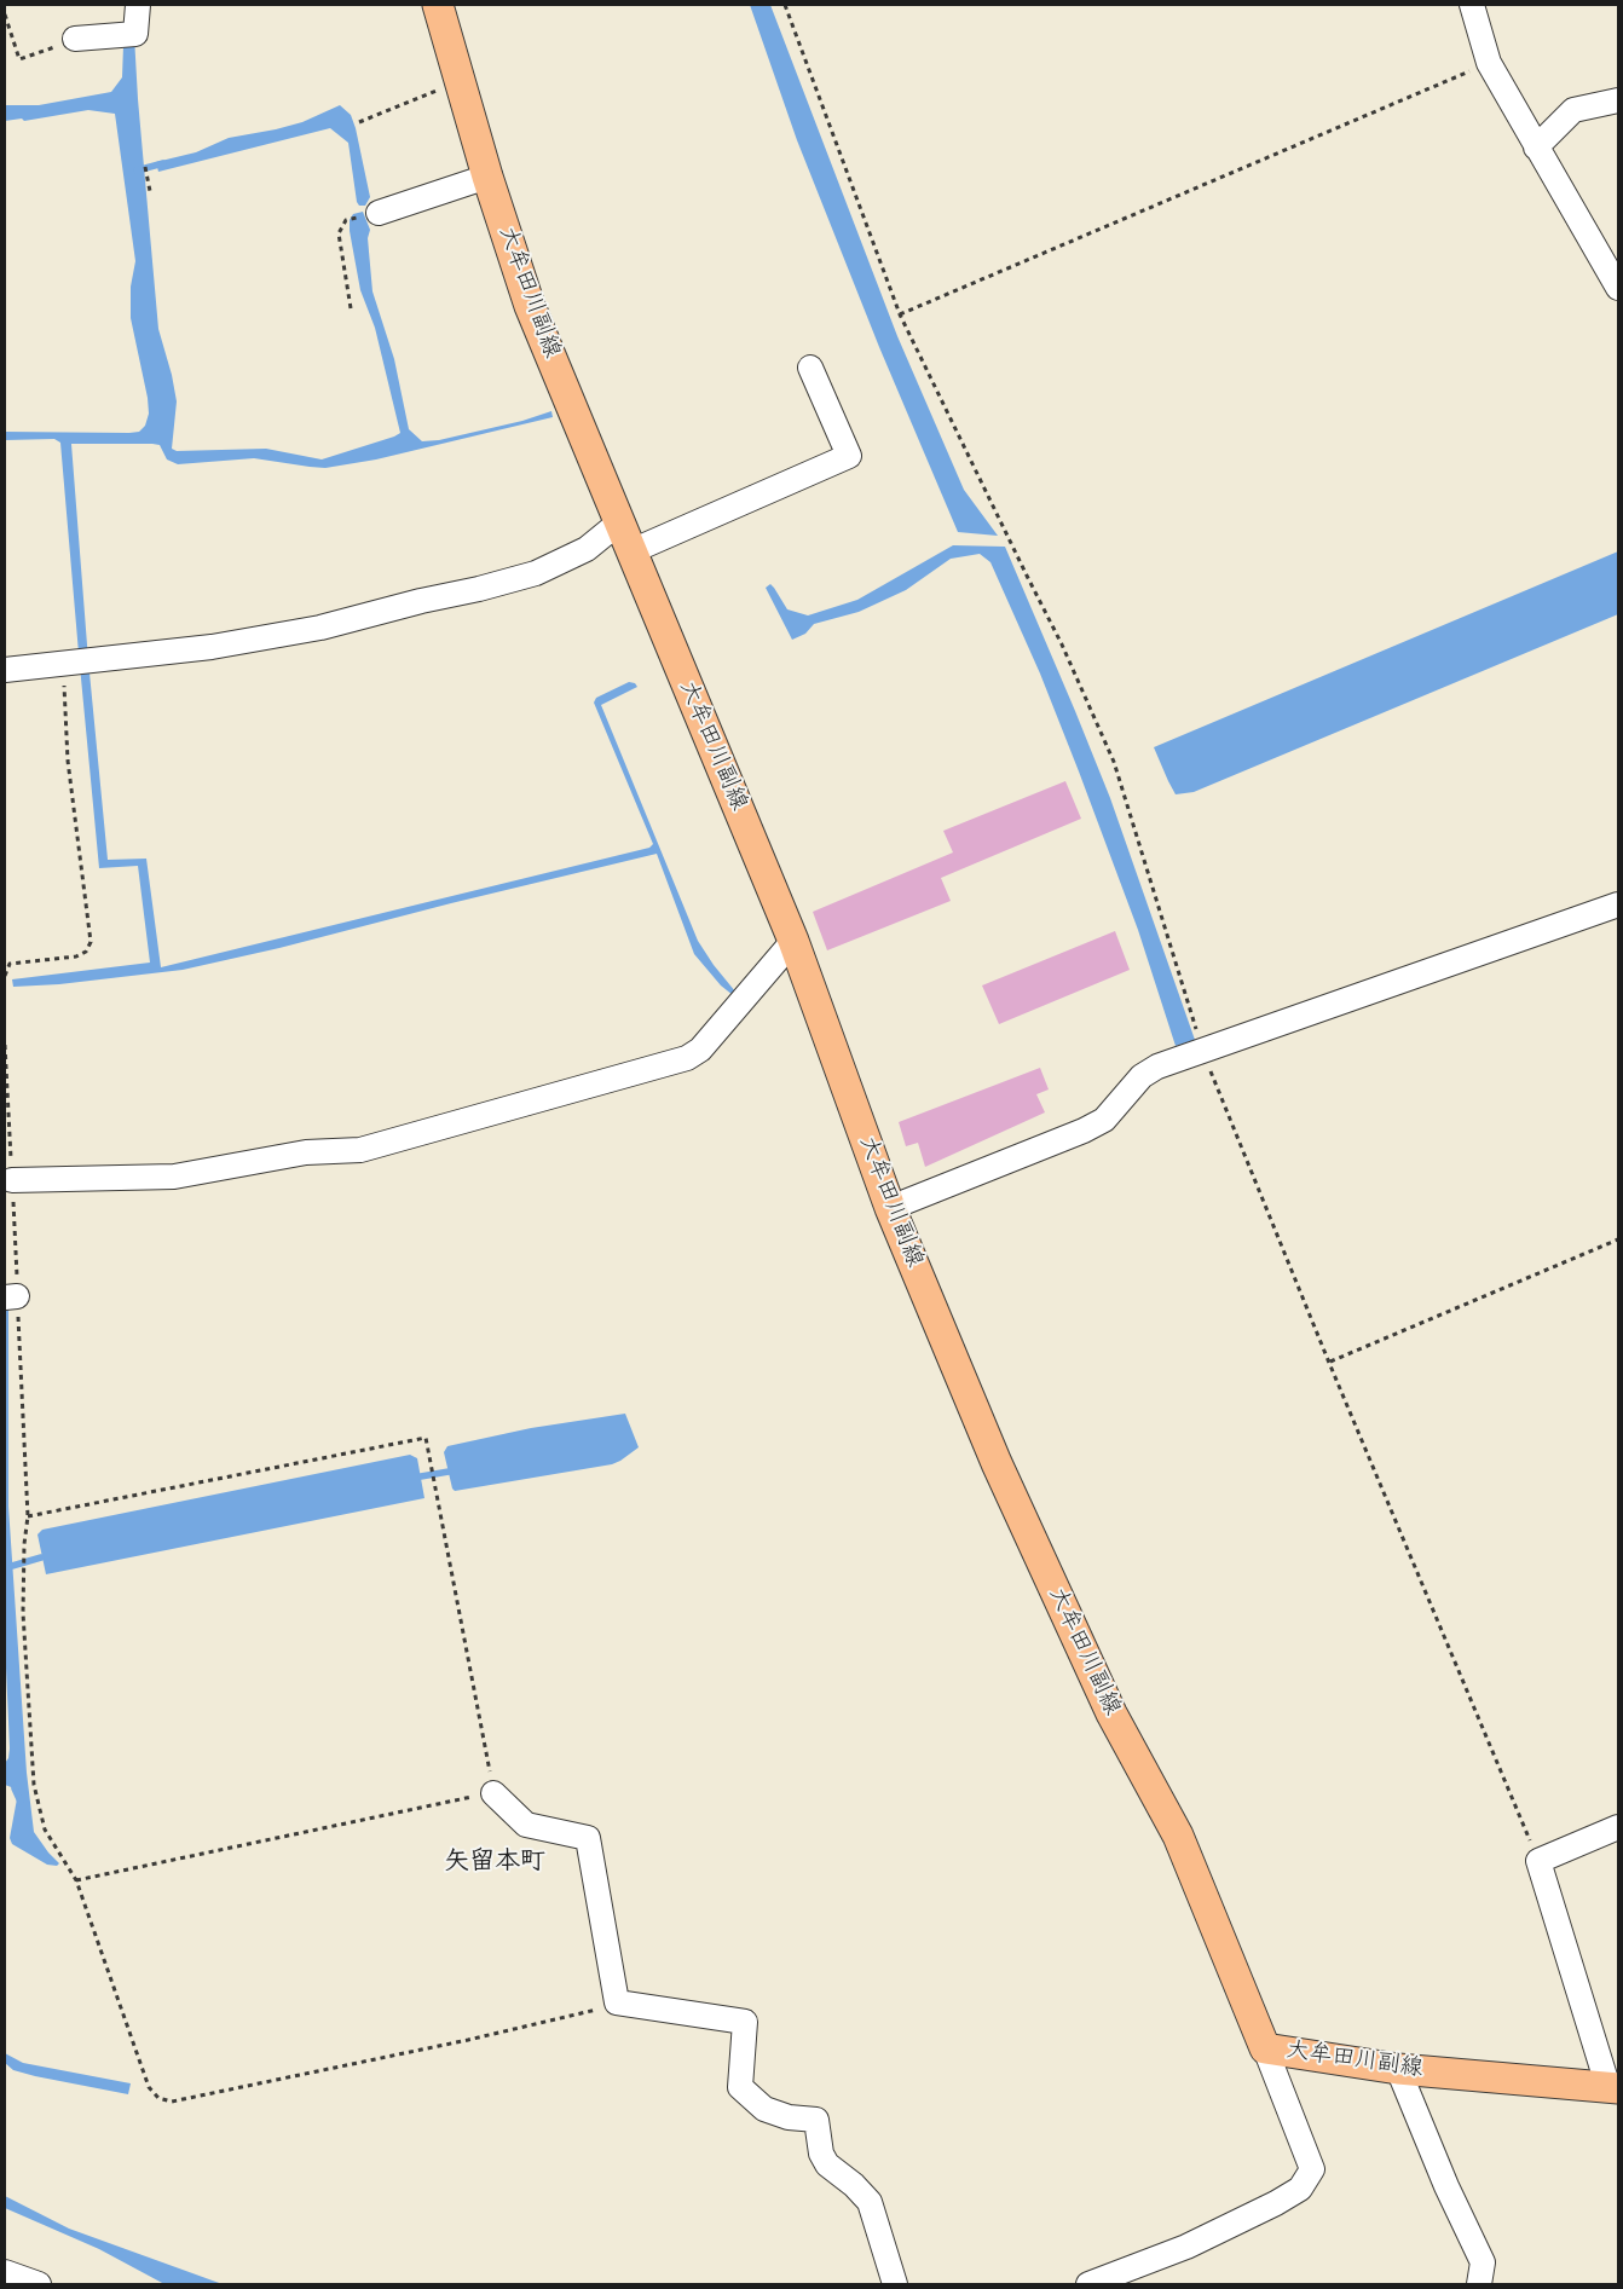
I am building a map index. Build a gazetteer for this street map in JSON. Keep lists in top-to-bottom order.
{
  "streets": {
    "main road": ["大牟田川副線"]
  },
  "districts": ["矢留本町"]
}
